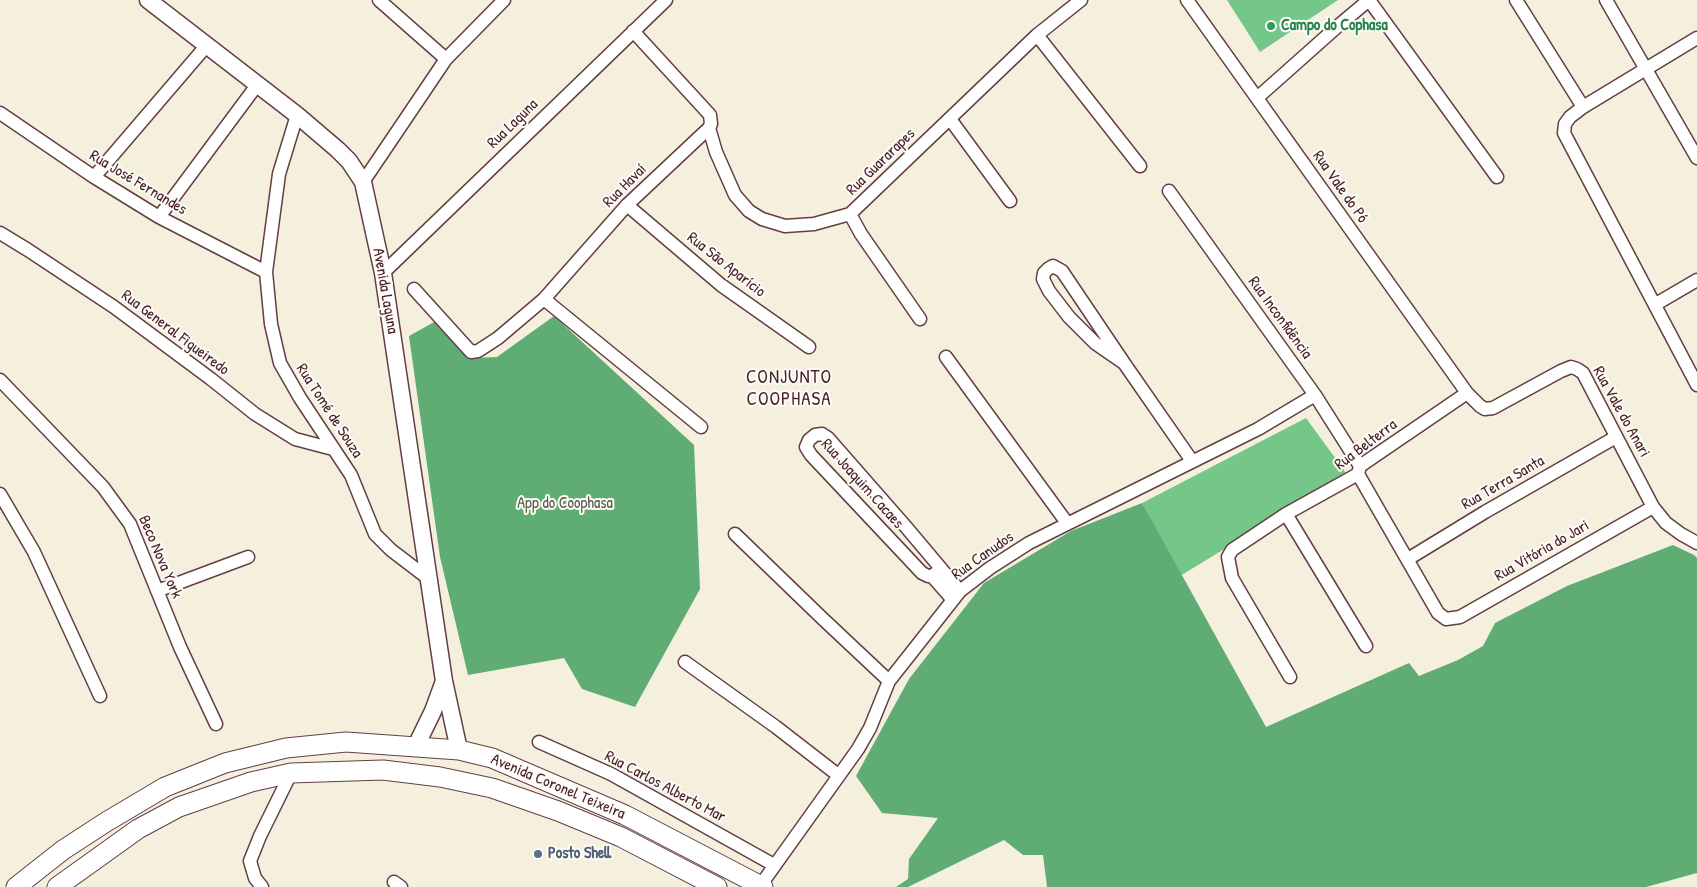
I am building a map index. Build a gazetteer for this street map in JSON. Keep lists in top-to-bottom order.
{
  "streets": {
    "highway": ["Avenida Coronel Teixeira"],
    "main road": ["Avenida Laguna"],
    "street": [
      "Rua Laguna",
      "Rua Guararapes",
      "Rua José Fernandes",
      "Rua Havaí",
      "Rua Vale do Pó",
      "Rua São Aparício",
      "Rua Inconfidência",
      "Rua General Figueiredo",
      "Rua Tomé de Souza",
      "Rua Vale do Anari",
      "Rua Belterra",
      "Rua Terra Santa",
      "Rua Joaquim Cacaes",
      "Rua Vitória do Jari",
      "Rua Canudos",
      "Beco Nova York",
      "Rua Carlos Alberto Mar"
    ]
  },
  "crossings": [
    ["Rua Laguna", "Avenida Laguna"],
    ["Rua Guararapes", "Rua Havaí"],
    ["Rua José Fernandes", "Rua Tomé de Souza"],
    ["Rua Havaí", "Rua São Aparício"],
    ["Rua Vale do Pó", "Rua Vale do Anari"],
    ["Rua Vale do Pó", "Rua Belterra"],
    ["Avenida Laguna", "Rua Tomé de Souza"],
    ["Avenida Laguna", "Avenida Coronel Teixeira"],
    ["Rua Inconfidência", "Rua Belterra"],
    ["Rua Inconfidência", "Rua Terra Santa"],
    ["Rua Inconfidência", "Rua Vitória do Jari"],
    ["Rua Inconfidência", "Rua Canudos"],
    ["Rua General Figueiredo", "Rua Tomé de Souza"],
    ["Rua Vale do Anari", "Rua Belterra"],
    ["Rua Vale do Anari", "Rua Terra Santa"],
    ["Rua Vale do Anari", "Rua Vitória do Jari"],
    ["Rua Joaquim Cacaes", "Rua Canudos"],
    ["Rua Canudos", "Avenida Coronel Teixeira"],
    ["Rua Canudos", "Rua Carlos Alberto Mar"]
  ],
  "districts": ["CONJUNTO COOPHASA"],
  "parks": ["App do Coophasa"],
  "places": ["Campo do Cophasa", "Posto Shell"]
}
